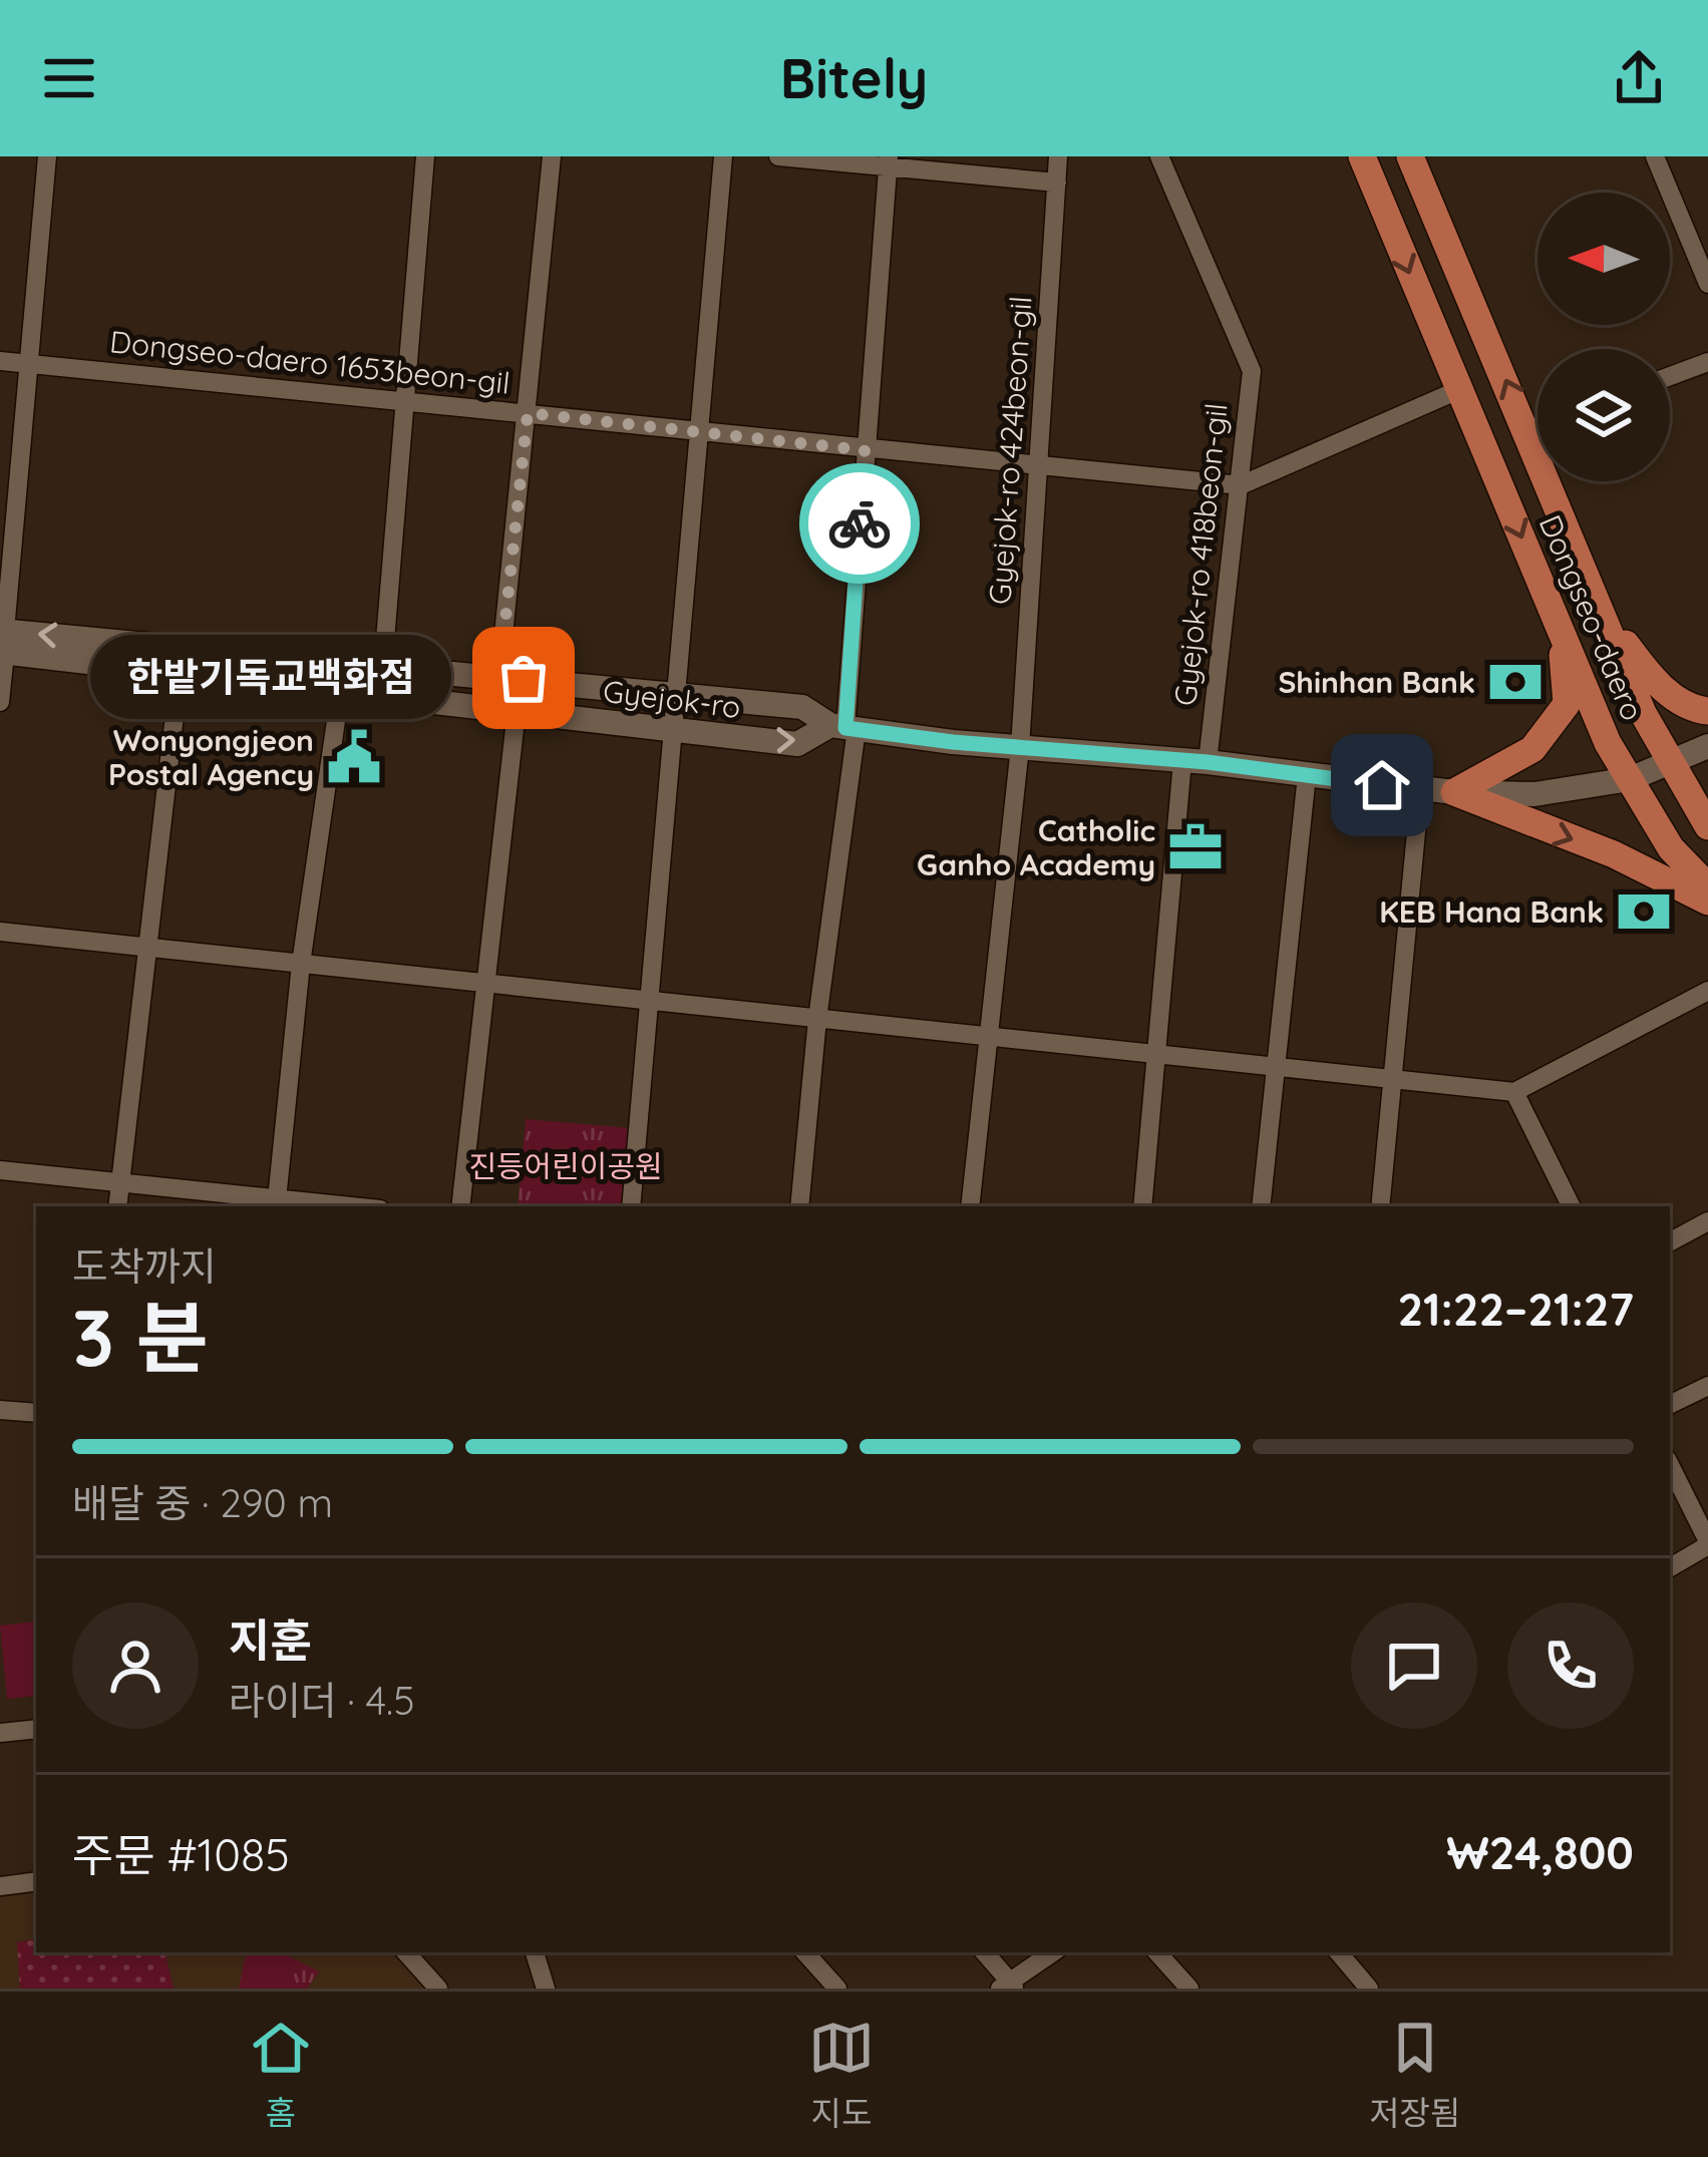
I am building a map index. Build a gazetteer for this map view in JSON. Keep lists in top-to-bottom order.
{
  "streets": {
    "main road": ["Dongseo-daero", "Gyejok-ro"],
    "street": ["Dongseo-daero 1653beon-gil", "Gyejok-ro 424beon-gil", "Gyejok-ro 418beon-gil"]
  },
  "crossings": [
    ["Dongseo-daero 1653beon-gil", "Gyejok-ro 424beon-gil"],
    ["Dongseo-daero 1653beon-gil", "Gyejok-ro 418beon-gil"],
    ["Dongseo-daero 1653beon-gil", "Dongseo-daero"],
    ["Gyejok-ro 424beon-gil", "Gyejok-ro"],
    ["Gyejok-ro 418beon-gil", "Gyejok-ro"],
    ["Dongseo-daero", "Gyejok-ro"]
  ],
  "parks": ["진등어린이공원"],
  "places": {
    "other": ["한밭기독교백화점"],
    "bank": ["Shinhan Bank", "KEB Hana Bank"],
    "public building": ["Wonyongjeon Postal Agency"],
    "office": ["Catholic Ganho Academy"]
  },
  "north": "left",
  "page": {
    "header": "Bitely",
    "bubble": "한밭기독교백화점",
    "heading": ["3 분", "도착까지", "21:22–21:27"],
    "panel": [
      "지훈",
      "라이더 · 4.5",
      "주문 #1085",
      "₩24,800"
    ],
    "bar": "배달 중 · 290 m",
    "tabs": ["홈", "지도", "저장됨"]
  }
}
